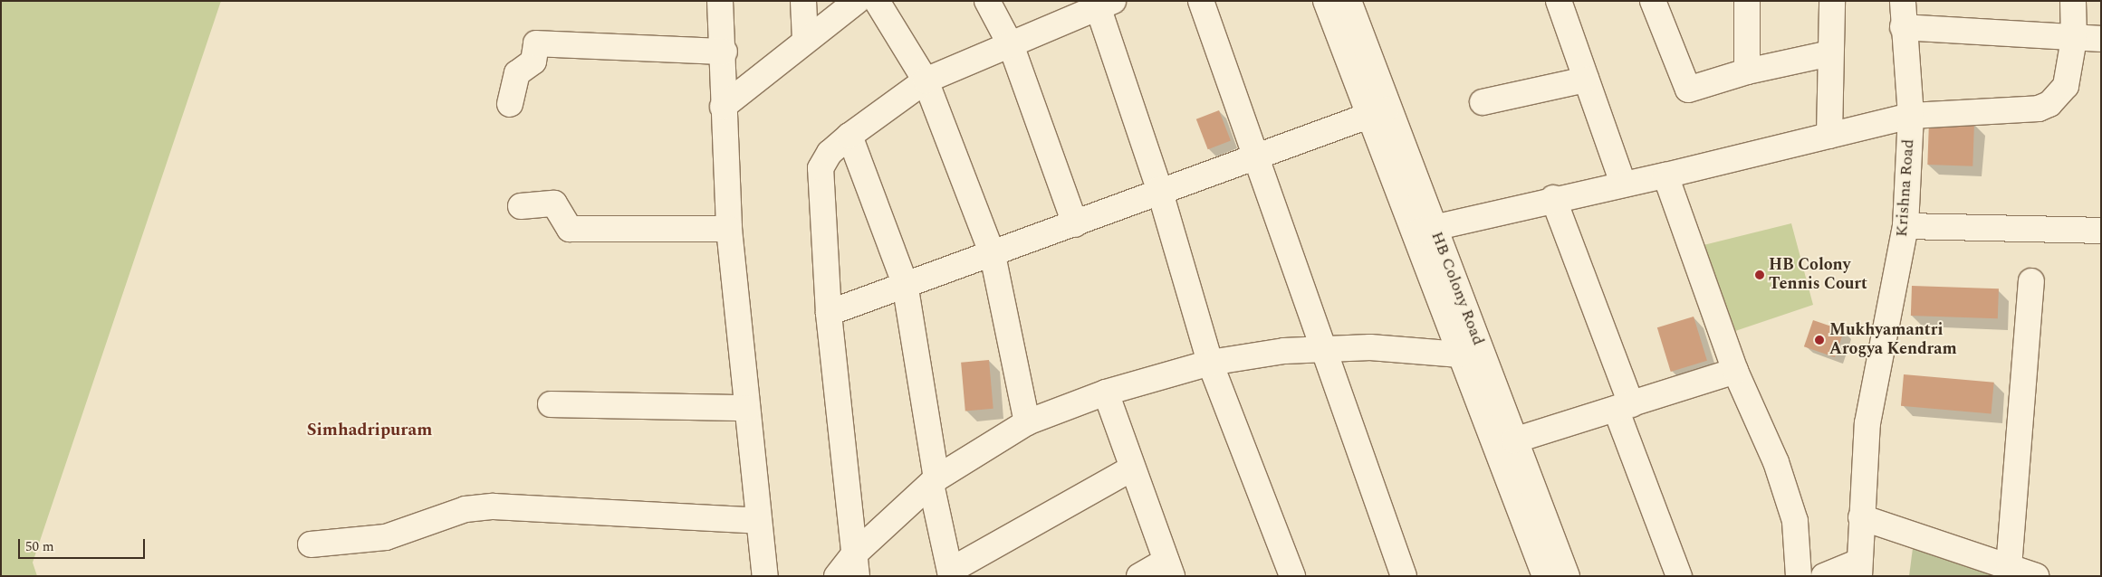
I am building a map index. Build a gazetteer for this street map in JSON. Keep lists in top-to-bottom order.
{
  "streets": {
    "street": ["Krishna Road", "HB Colony Road"]
  },
  "districts": ["Simhadripuram"],
  "places": ["HB Colony Tennis Court", "Mukhyamantri Arogya Kendram"],
  "scale_bar": "50 m"
}
